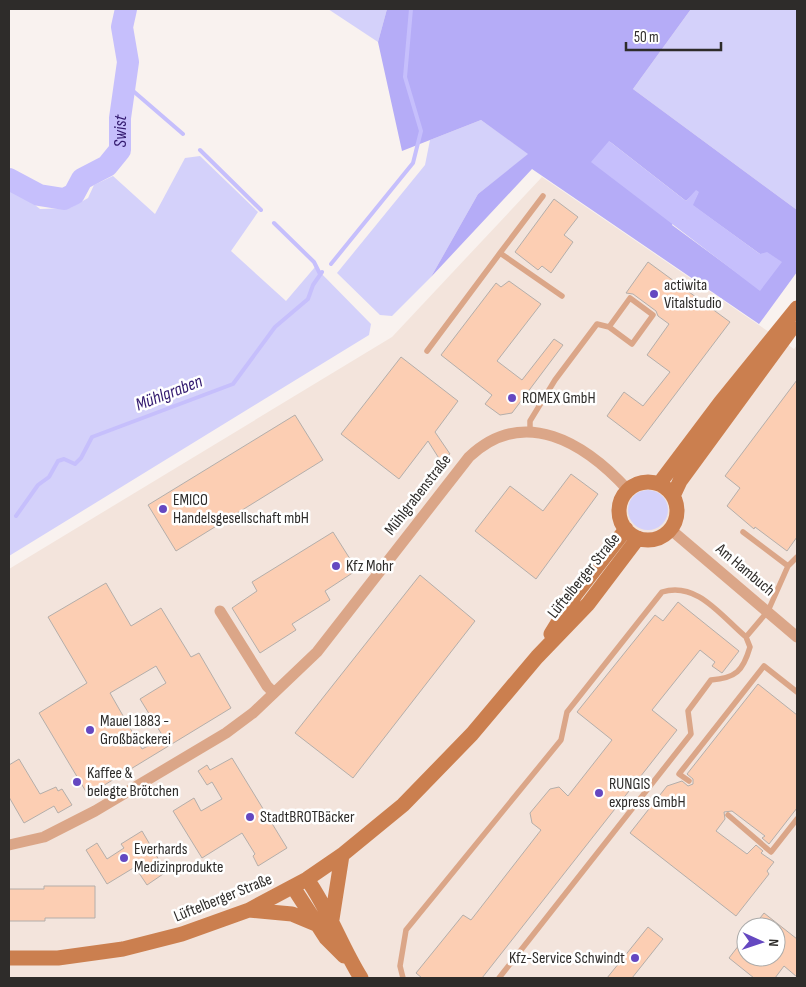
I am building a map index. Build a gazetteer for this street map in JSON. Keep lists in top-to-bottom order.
{
  "streets": {
    "main road": ["Lüftelberger Straße"],
    "street": ["Mühlgrabenstraße", "Am Hambuch"]
  },
  "crossings": [
    ["Mühlgrabenstraße", "Am Hambuch"],
    ["Mühlgrabenstraße", "Lüftelberger Straße"],
    ["Am Hambuch", "Lüftelberger Straße"]
  ],
  "water": ["Swist", "Mühlgraben"],
  "places": [
    "actiwita Vitalstudio",
    "ROMEX GmbH",
    "EMICO Handelsgesellschaft mbH",
    "Kfz Mohr",
    "Mauel 1883 - Großbäckerei",
    "Kaffee & belegte Brötchen",
    "RUNGIS express GmbH",
    "StadtBROTBäcker",
    "Everhards Medizinprodukte",
    "Kfz-Service Schwindt"
  ],
  "scale_bar": "50 m",
  "north": "right"
}
